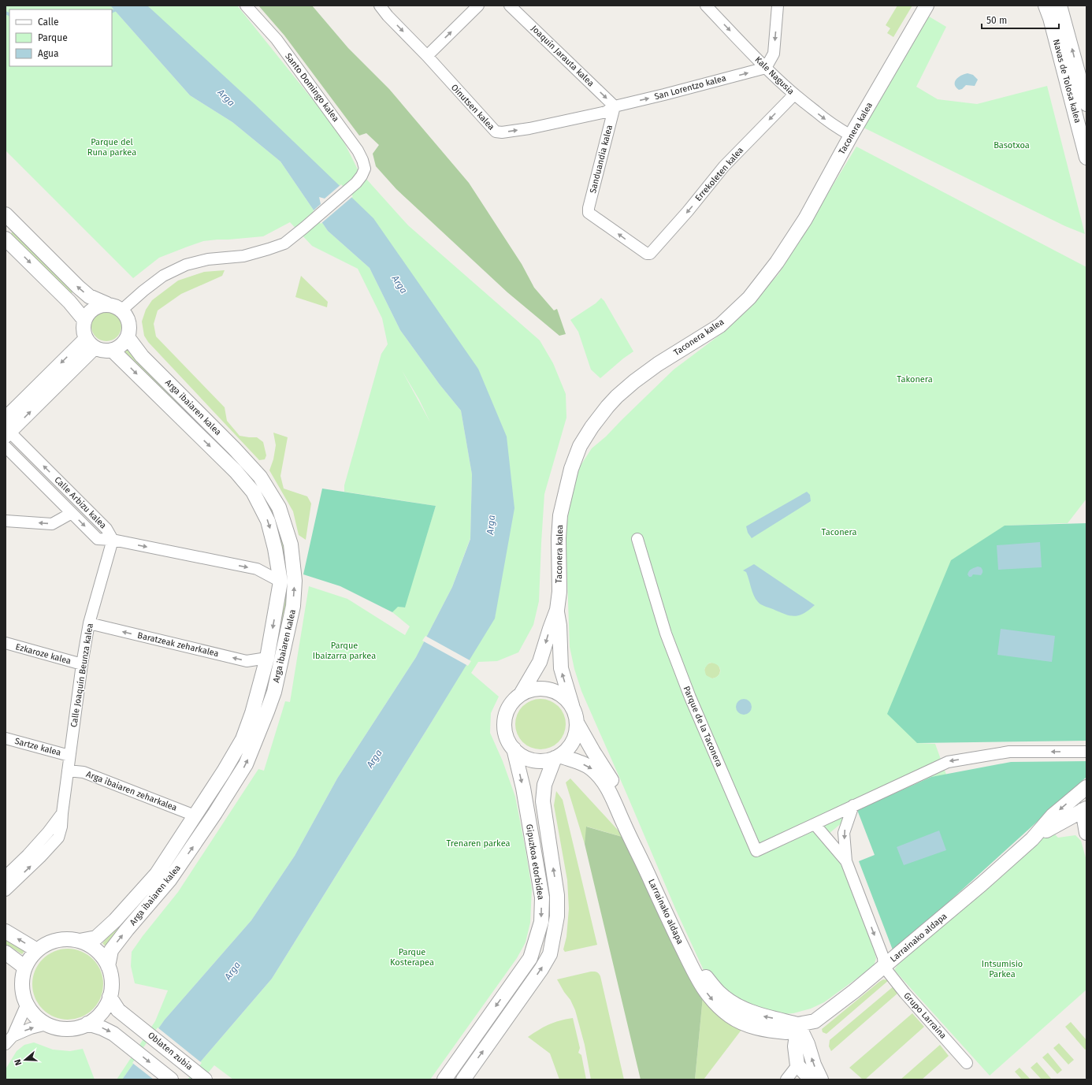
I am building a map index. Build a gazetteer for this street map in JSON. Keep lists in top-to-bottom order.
{
  "streets": {
    "street": [
      "Joaquín Jarauta kalea",
      "Kale Nagusia",
      "Navas de Tolosa kalea",
      "Santo Domingo kalea",
      "San Lorentzo kalea",
      "Oinutsen kalea",
      "Taconera kalea",
      "Sanduandia kalea",
      "Errekoleten kalea",
      "Arga ibaiaren kalea",
      "Calle Arbizu kalea",
      "Baratzeak zeharkalea",
      "Ezkaroze kalea",
      "Calle Joaquín Beunza kalea",
      "Parque de la Taconera",
      "Sartze kalea",
      "Arga ibaiaren zeharkalea",
      "Gipuzkoa etorbidea",
      "Larrainako aldapa",
      "Grupo Larraina",
      "Oblaten zubia"
    ]
  },
  "crossings": [
    ["Joaquín Jarauta kalea", "San Lorentzo kalea"],
    ["Joaquín Jarauta kalea", "Oinutsen kalea"],
    ["Joaquín Jarauta kalea", "Sanduandia kalea"],
    ["Kale Nagusia", "San Lorentzo kalea"],
    ["Kale Nagusia", "Taconera kalea"],
    ["Kale Nagusia", "Errekoleten kalea"],
    ["Santo Domingo kalea", "Arga ibaiaren kalea"],
    ["San Lorentzo kalea", "Oinutsen kalea"],
    ["San Lorentzo kalea", "Sanduandia kalea"],
    ["Oinutsen kalea", "Sanduandia kalea"],
    ["Taconera kalea", "Gipuzkoa etorbidea"],
    ["Taconera kalea", "Larrainako aldapa"],
    ["Sanduandia kalea", "Errekoleten kalea"],
    ["Arga ibaiaren kalea", "Baratzeak zeharkalea"],
    ["Arga ibaiaren kalea", "Arga ibaiaren zeharkalea"],
    ["Arga ibaiaren kalea", "Oblaten zubia"],
    ["Calle Arbizu kalea", "Calle Joaquín Beunza kalea"],
    ["Baratzeak zeharkalea", "Calle Joaquín Beunza kalea"],
    ["Ezkaroze kalea", "Calle Joaquín Beunza kalea"],
    ["Calle Joaquín Beunza kalea", "Sartze kalea"],
    ["Calle Joaquín Beunza kalea", "Arga ibaiaren zeharkalea"],
    ["Gipuzkoa etorbidea", "Larrainako aldapa"],
    ["Larrainako aldapa", "Grupo Larraina"]
  ],
  "one_way": [
    "Joaquín Jarauta kalea",
    "Kale Nagusia",
    "San Lorentzo kalea",
    "Oinutsen kalea",
    "Errekoleten kalea"
  ],
  "water": ["Arga"],
  "parks": [
    "Parque del Runa parkea",
    "Basotxoa",
    "Takonera",
    "Taconera",
    "Parque Ibaizarra parkea",
    "Trenaren parkea",
    "Parque Kosterapea",
    "Intsumisio Parkea"
  ],
  "legend": ["Calle", "Parque", "Agua"],
  "scale_bar": "50 m",
  "north": "left"
}
